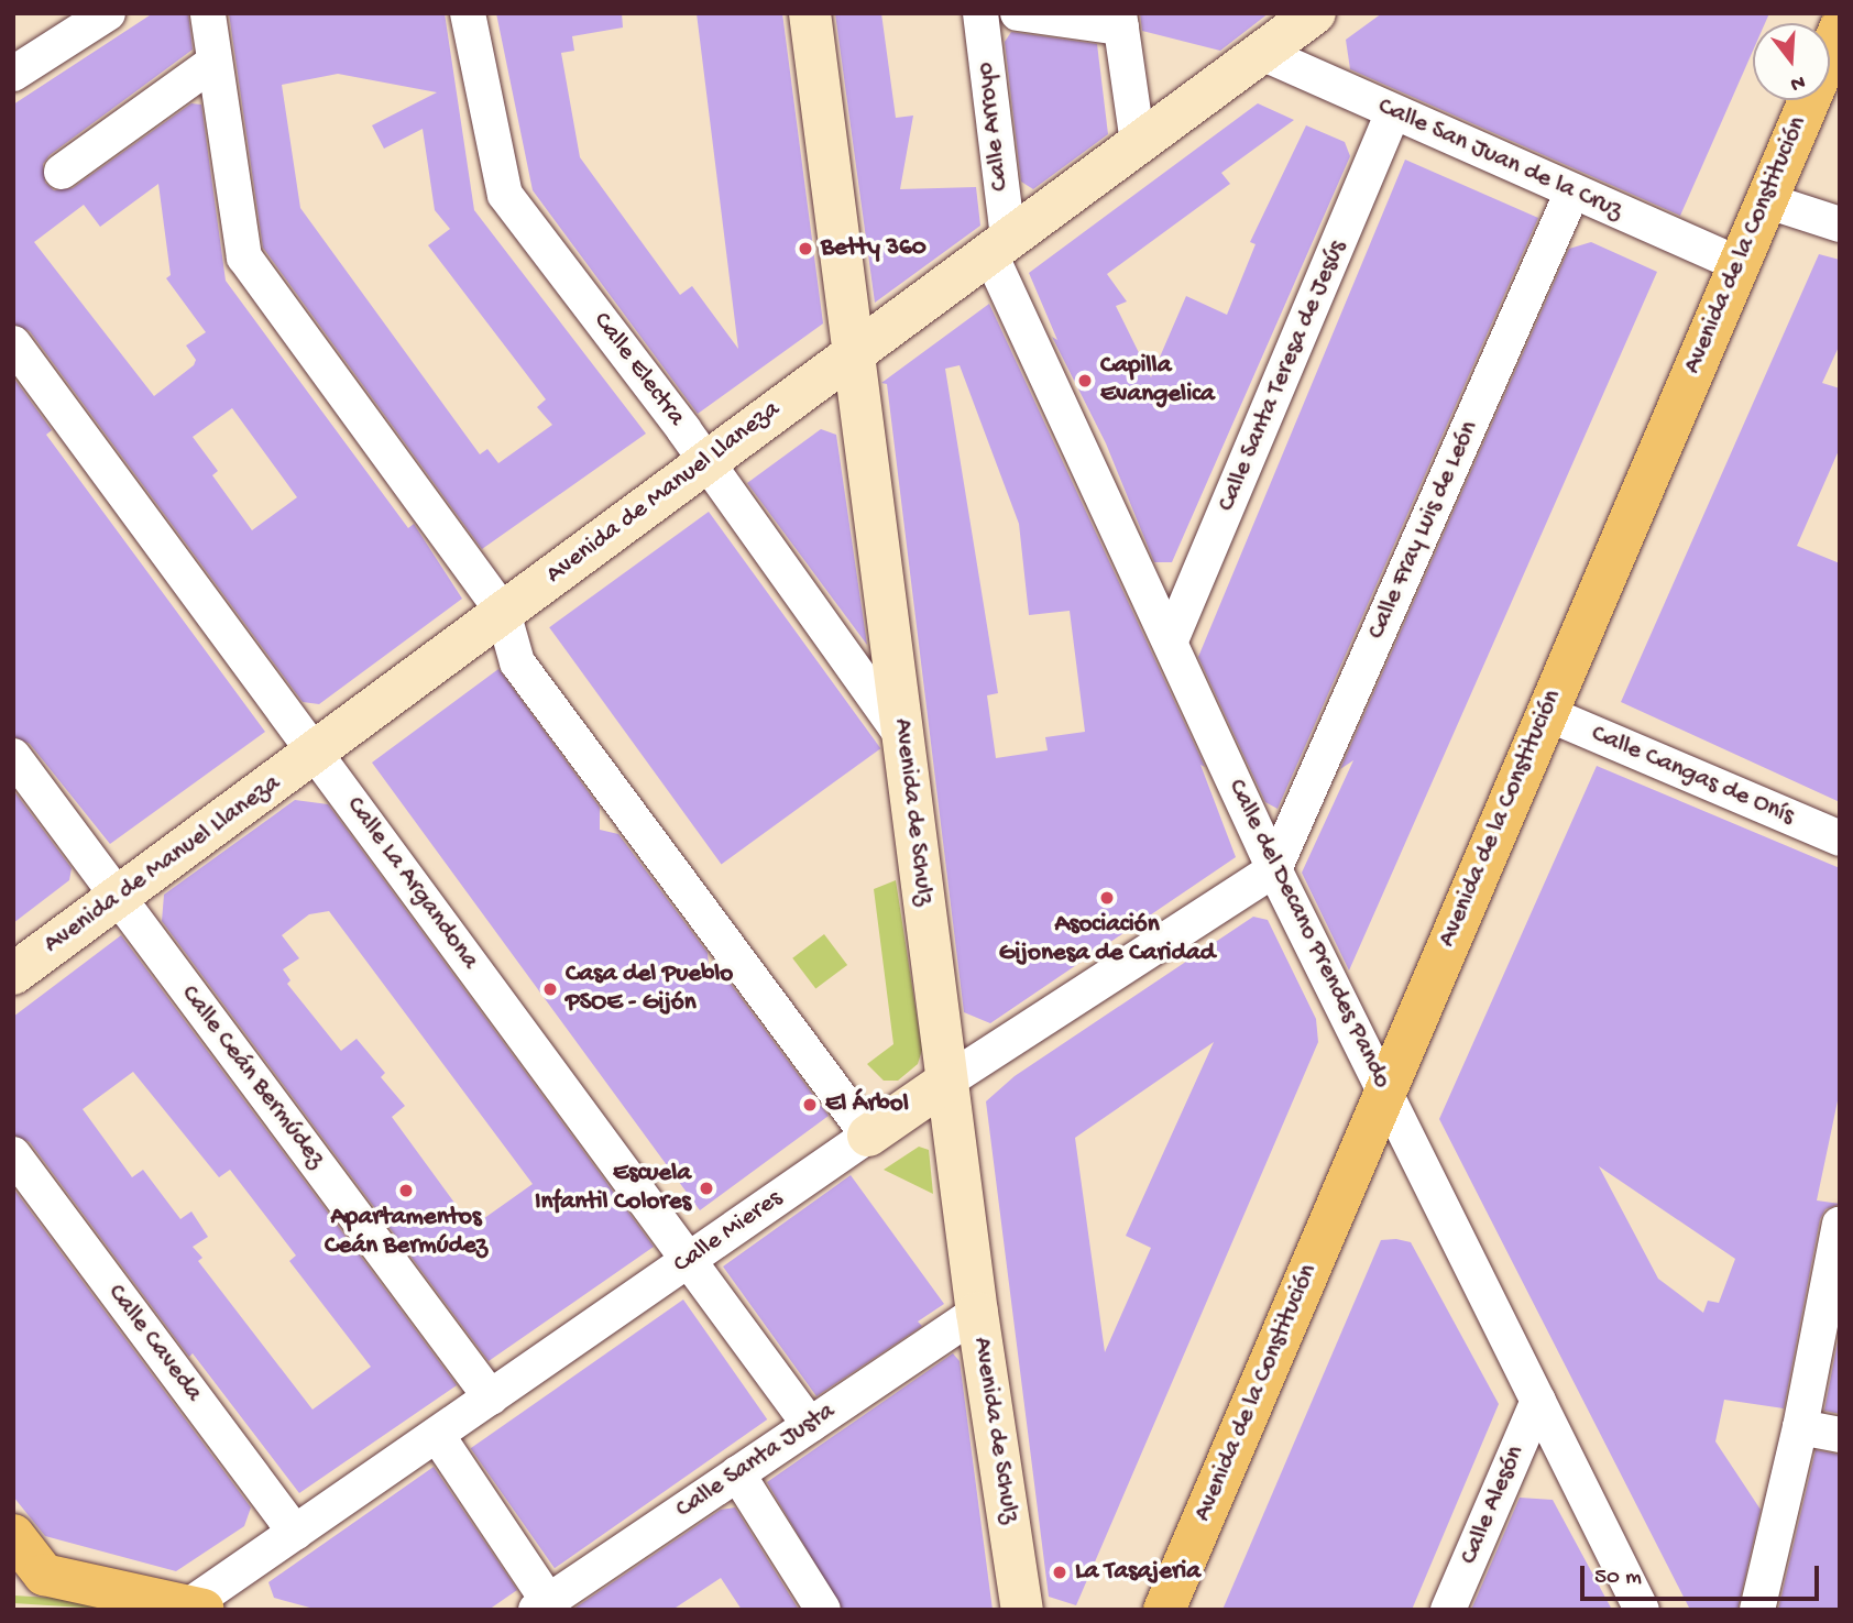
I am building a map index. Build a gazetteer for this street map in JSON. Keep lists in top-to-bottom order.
{
  "streets": {
    "main road": ["Avenida de la Constitución"],
    "street": [
      "Calle Arroyo",
      "Calle San Juan de la Cruz",
      "Calle Electra",
      "Calle Santa Teresa de Jesús",
      "Avenida de Manuel Llaneza",
      "Calle Fray Luis de León",
      "Calle Cangas de Onís",
      "Avenida de Schulz",
      "Calle La Argandona",
      "Calle del Decano Prendes Pando",
      "Calle Ceán Bermúdez",
      "Calle Mieres",
      "Calle Caveda",
      "Calle Santa Justa",
      "Calle Alesón"
    ]
  },
  "crossings": [
    ["Calle Arroyo", "Avenida de Manuel Llaneza"],
    ["Calle Arroyo", "Calle del Decano Prendes Pando"],
    ["Calle San Juan de la Cruz", "Avenida de la Constitución"],
    ["Calle San Juan de la Cruz", "Calle Santa Teresa de Jesús"],
    ["Calle San Juan de la Cruz", "Avenida de Manuel Llaneza"],
    ["Calle San Juan de la Cruz", "Calle Fray Luis de León"],
    ["Avenida de la Constitución", "Calle Cangas de Onís"],
    ["Avenida de la Constitución", "Calle del Decano Prendes Pando"],
    ["Calle Electra", "Avenida de Manuel Llaneza"],
    ["Calle Electra", "Avenida de Schulz"],
    ["Calle Santa Teresa de Jesús", "Calle del Decano Prendes Pando"],
    ["Avenida de Manuel Llaneza", "Avenida de Schulz"],
    ["Avenida de Manuel Llaneza", "Calle La Argandona"],
    ["Avenida de Manuel Llaneza", "Calle del Decano Prendes Pando"],
    ["Avenida de Manuel Llaneza", "Calle Ceán Bermúdez"],
    ["Calle Fray Luis de León", "Calle del Decano Prendes Pando"],
    ["Calle Fray Luis de León", "Calle Mieres"],
    ["Avenida de Schulz", "Calle Mieres"],
    ["Avenida de Schulz", "Calle Santa Justa"],
    ["Calle La Argandona", "Calle Mieres"],
    ["Calle La Argandona", "Calle Santa Justa"],
    ["Calle del Decano Prendes Pando", "Calle Mieres"],
    ["Calle del Decano Prendes Pando", "Calle Alesón"],
    ["Calle Ceán Bermúdez", "Calle Mieres"],
    ["Calle Mieres", "Calle Caveda"]
  ],
  "places": [
    "Betty 360",
    "Capilla Evangelica",
    "Asociación Gijonesa de Caridad",
    "Casa del Pueblo PSOE - Gijón",
    "El Árbol",
    "Escuela Infantil Colores",
    "Apartamentos Ceán Bermúdez",
    "La Tasajeria"
  ],
  "scale_bar": "50 m",
  "north": "bottom"
}
